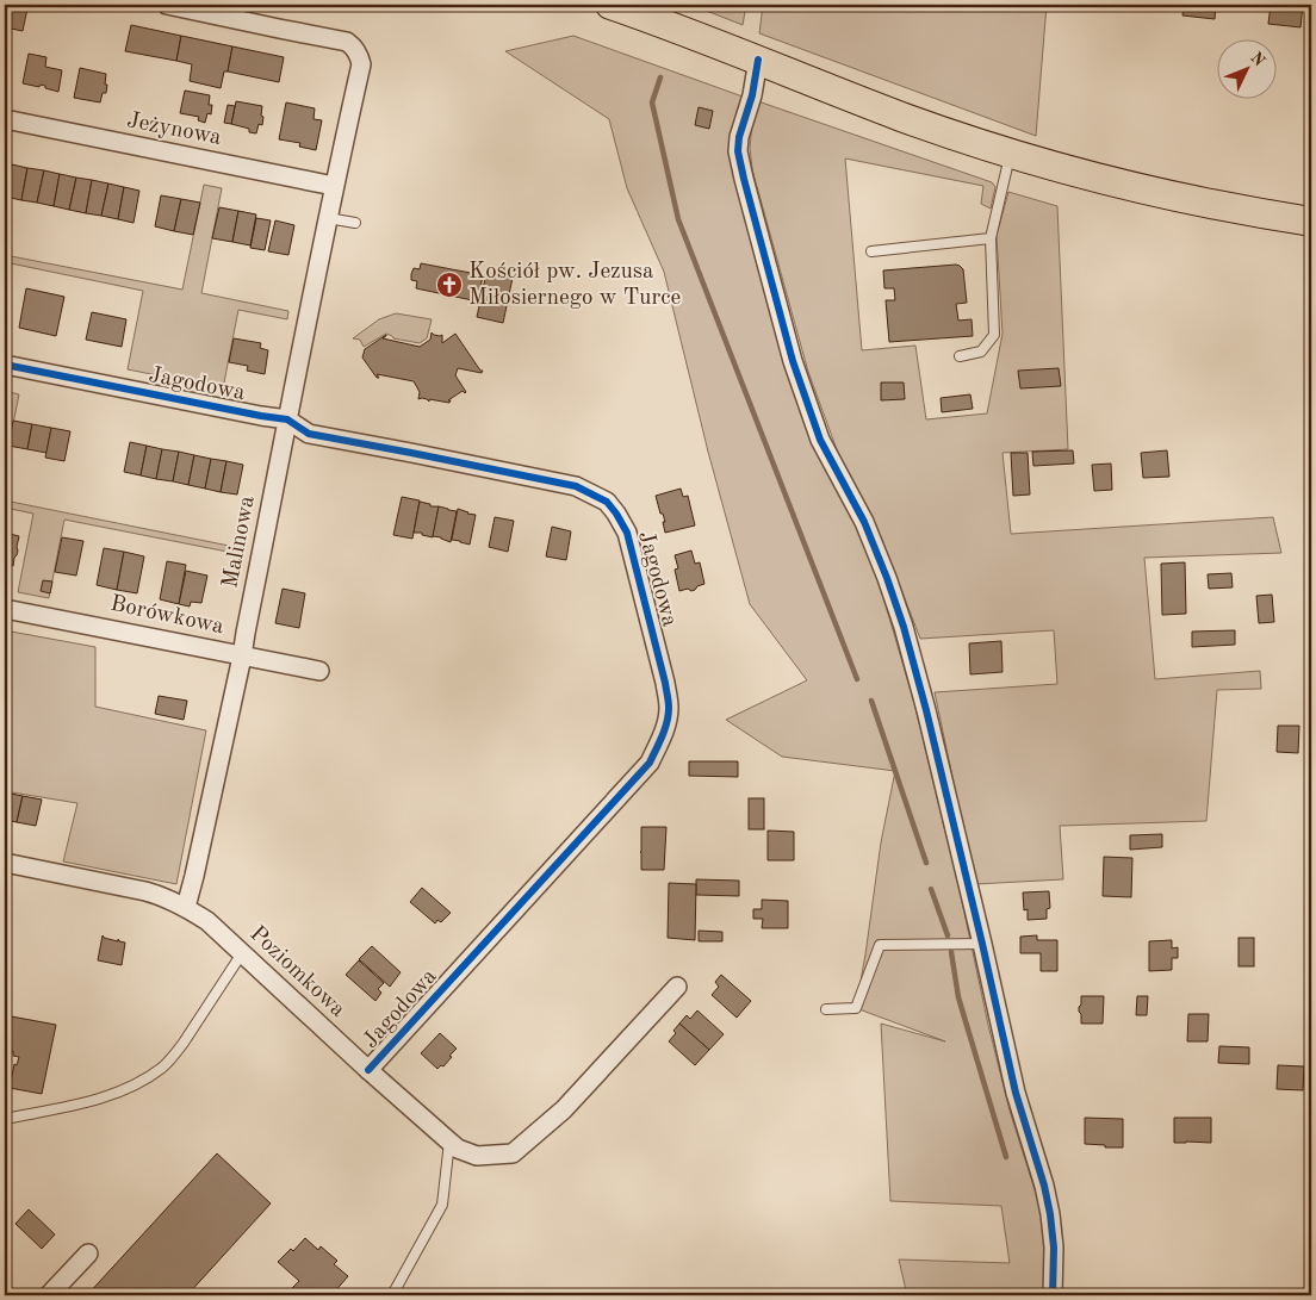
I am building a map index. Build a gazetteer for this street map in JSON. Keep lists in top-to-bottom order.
{
  "streets": {
    "street": [
      "Jeżynowa",
      "Jagodowa",
      "Malinowa",
      "Borówkowa",
      "Poziomkowa"
    ]
  },
  "crossings": [
    ["Jeżynowa", "Malinowa"],
    ["Jagodowa", "Malinowa"],
    ["Jagodowa", "Poziomkowa"],
    ["Malinowa", "Borówkowa"],
    ["Malinowa", "Poziomkowa"]
  ],
  "places": {
    "church": ["Kościół pw. Jezusa Miłosiernego w Turce"]
  },
  "north": "top right"
}
